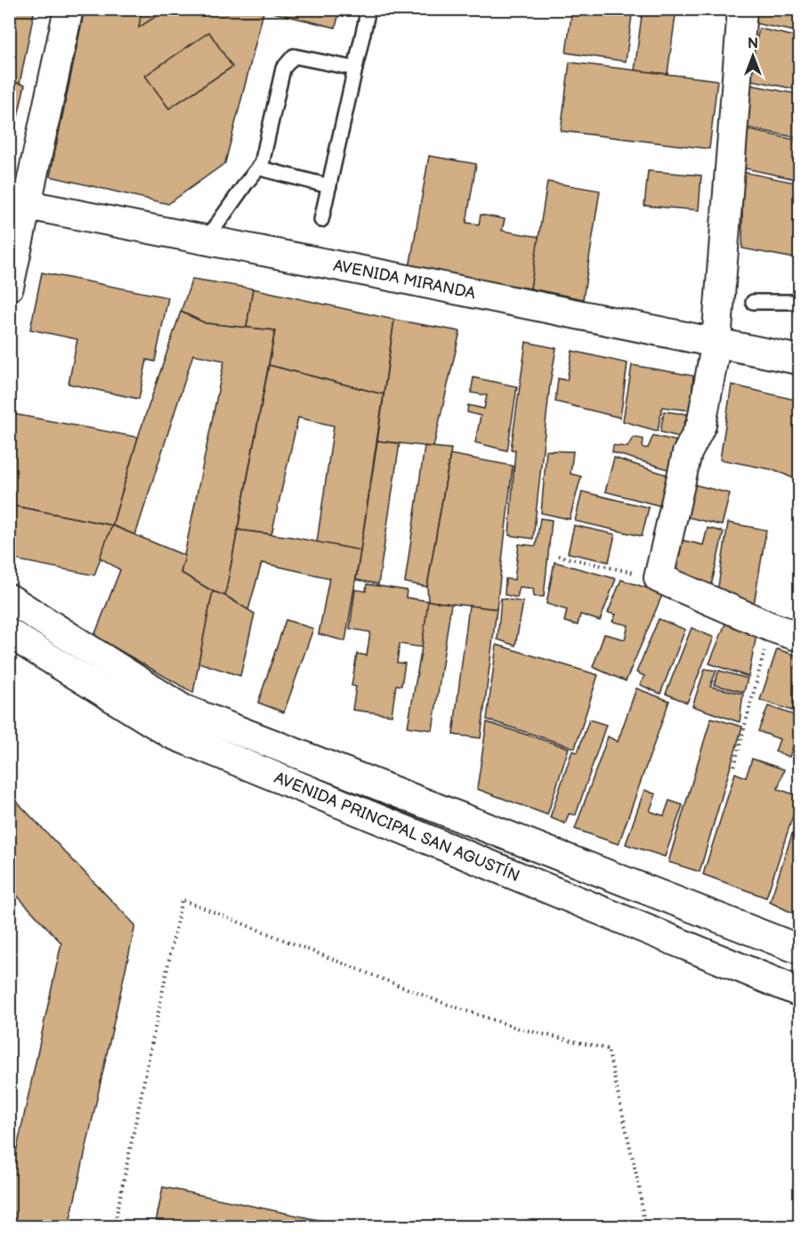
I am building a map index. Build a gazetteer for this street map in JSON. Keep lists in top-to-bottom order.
{
  "streets": {
    "street": ["AVENIDA MIRANDA", "AVENIDA PRINCIPAL SAN AGUSTÍN"]
  },
  "north": "top"
}
